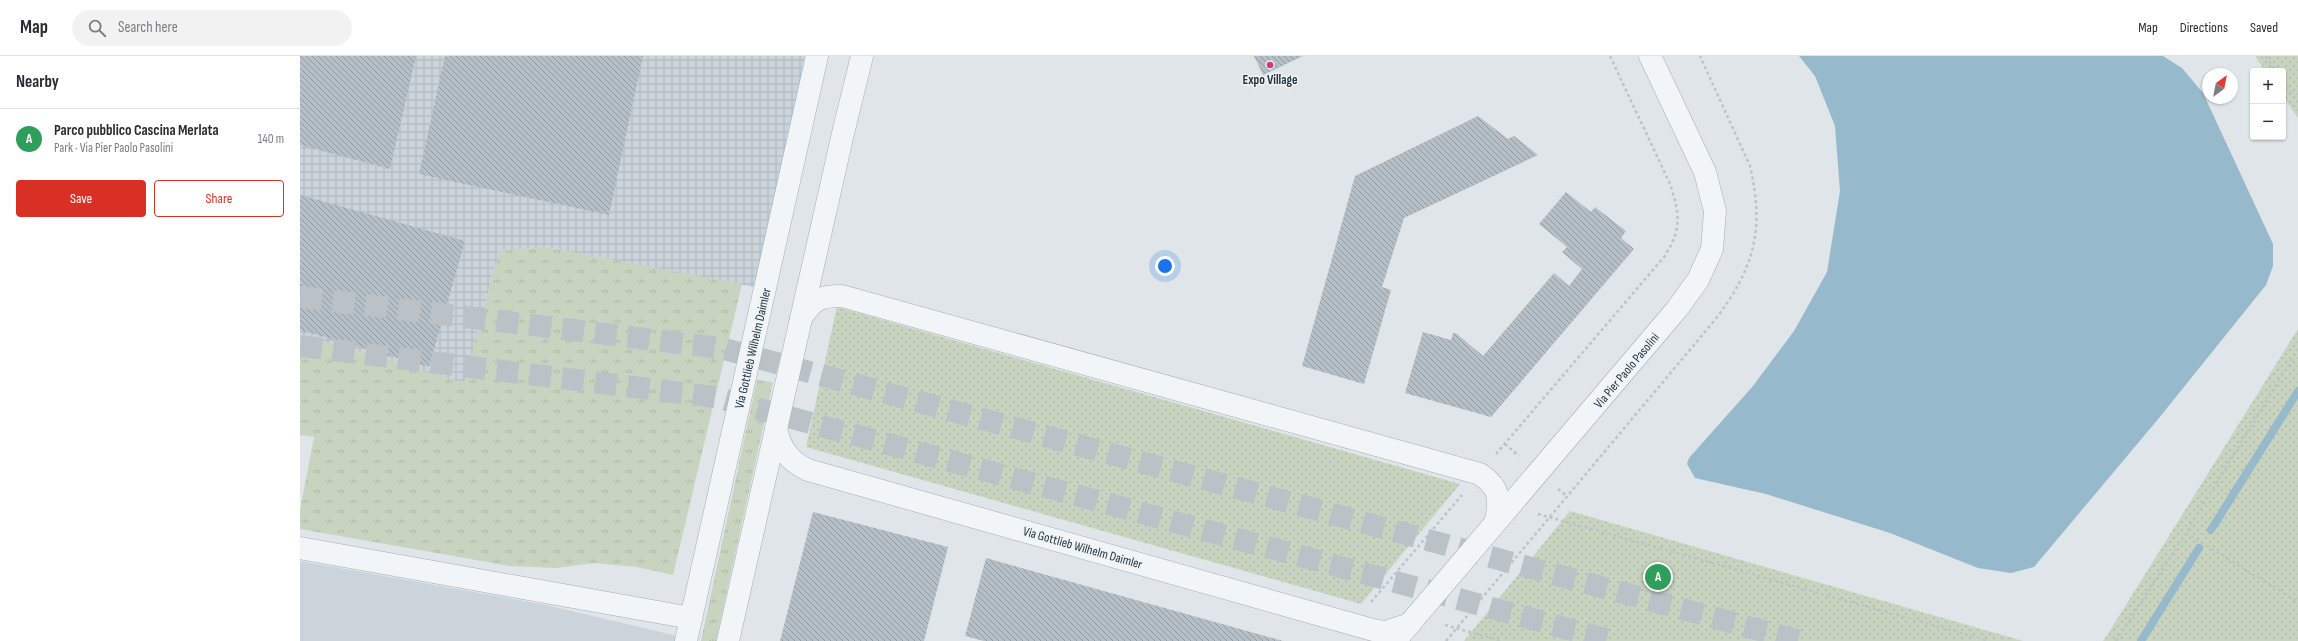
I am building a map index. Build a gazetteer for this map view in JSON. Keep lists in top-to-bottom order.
{
  "streets": {
    "street": ["Via Gottlieb Wilhelm Daimler", "Via Pier Paolo Pasolini"]
  },
  "crossings": [
    ["Via Gottlieb Wilhelm Daimler", "Via Pier Paolo Pasolini"]
  ],
  "places": ["Expo Village"],
  "north": "top right",
  "page": {
    "header": "Map",
    "search": "Search here",
    "nav": ["Map", "Directions", "Saved"],
    "heading": "Nearby",
    "map_buttons": ["+", "−"],
    "list": [
      {
        "mark": "A",
        "name": "Parco pubblico Cascina Merlata",
        "note": "Park · Via Pier Paolo Pasolini",
        "value": "140 m"
      }
    ],
    "buttons": ["Save", "Share"],
    "pins": "A"
  }
}
